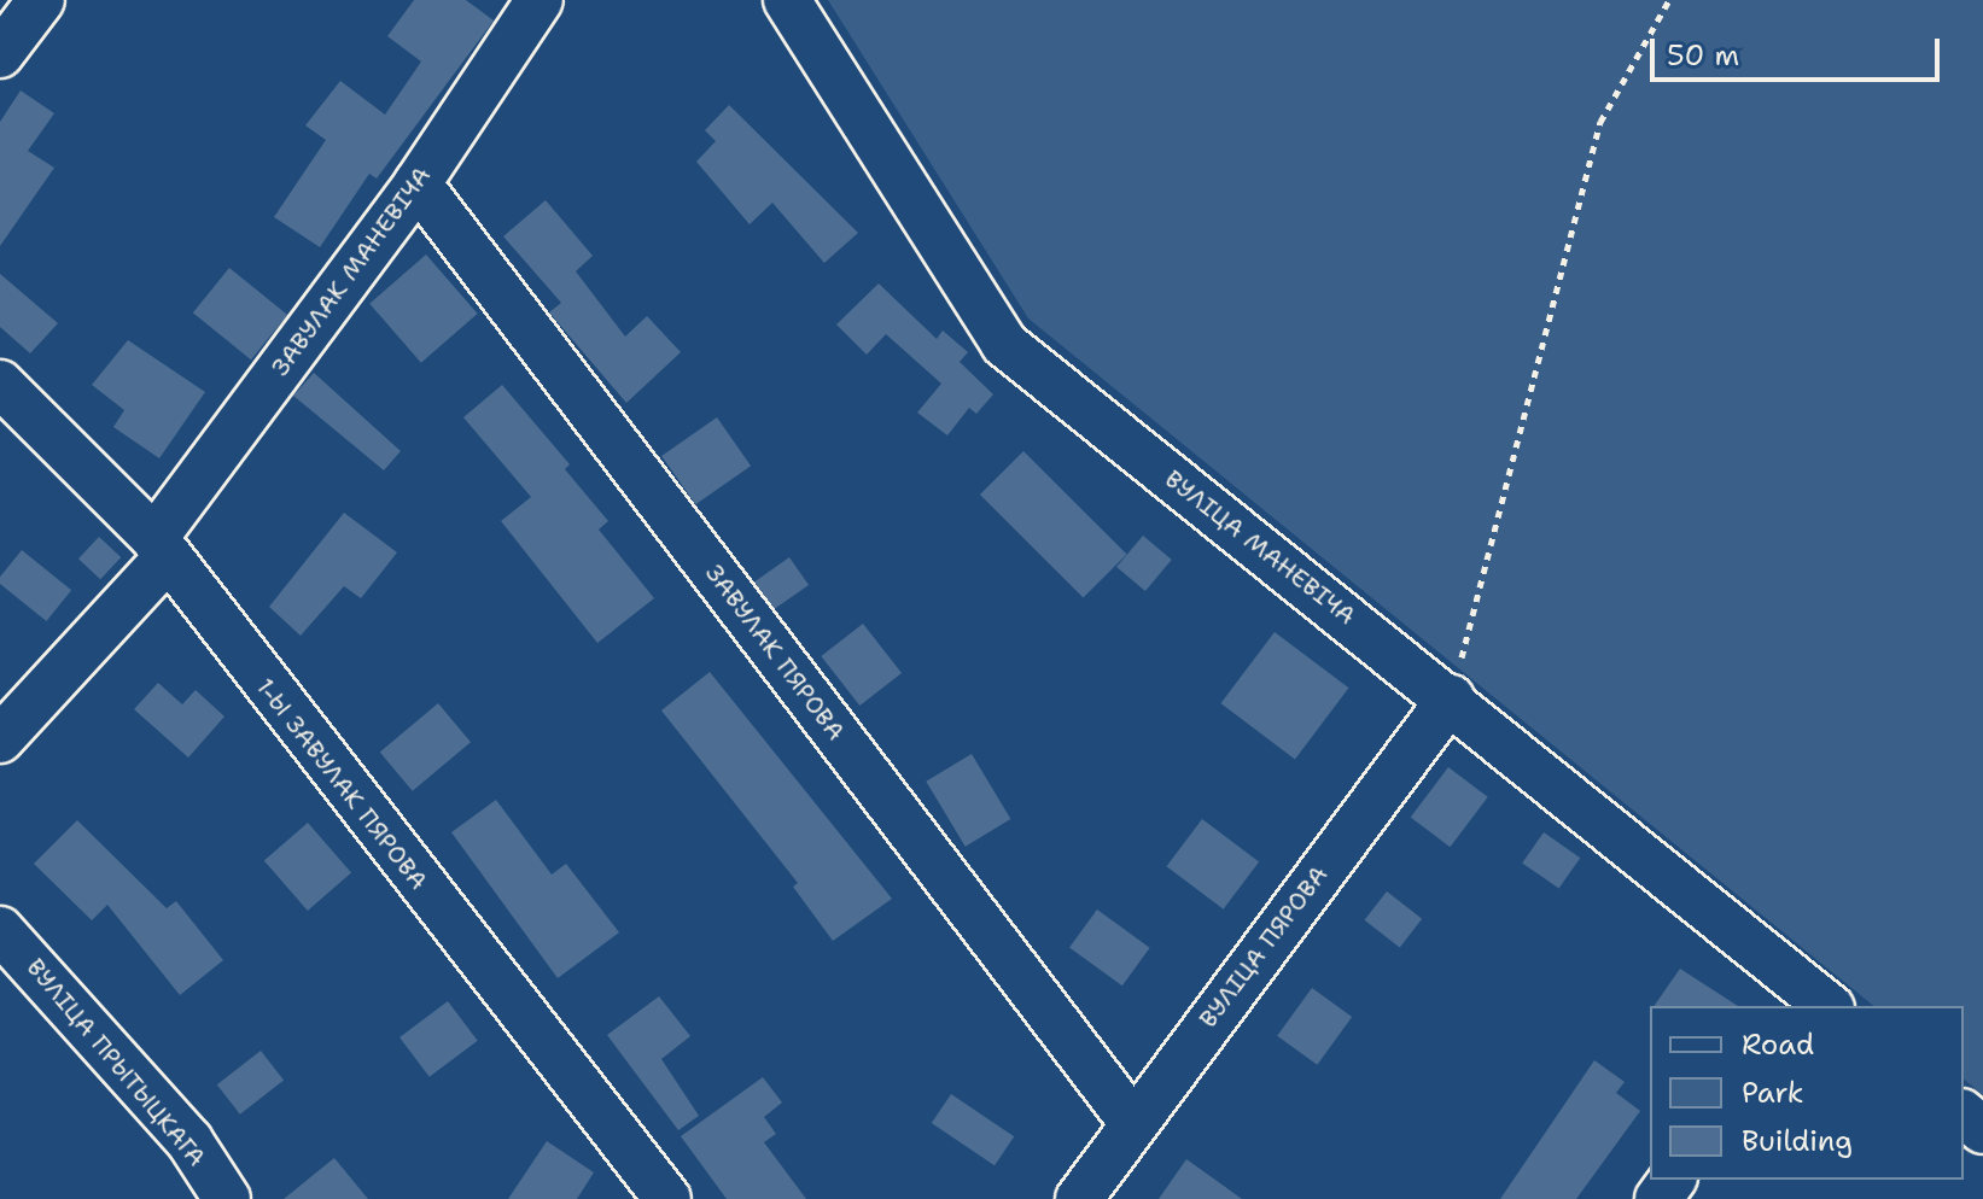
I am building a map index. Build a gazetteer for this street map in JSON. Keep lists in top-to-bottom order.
{
  "streets": {
    "street": [
      "ЗАВУЛАК МАНЕВІЧА",
      "ВУЛІЦА МАНЕВІЧА",
      "ЗАВУЛАК ПЯРОВА",
      "1-Ы ЗАВУЛАК ПЯРОВА",
      "ВУЛІЦА ПЯРОВА",
      "ВУЛІЦА ПРЫТЫЦКАГА"
    ]
  },
  "crossings": [
    ["ЗАВУЛАК МАНЕВІЧА", "ЗАВУЛАК ПЯРОВА"],
    ["ЗАВУЛАК МАНЕВІЧА", "1-Ы ЗАВУЛАК ПЯРОВА"],
    ["ВУЛІЦА МАНЕВІЧА", "ВУЛІЦА ПЯРОВА"],
    ["ЗАВУЛАК ПЯРОВА", "ВУЛІЦА ПЯРОВА"]
  ],
  "legend": ["Road", "Park", "Building"],
  "scale_bar": "50 m"
}
